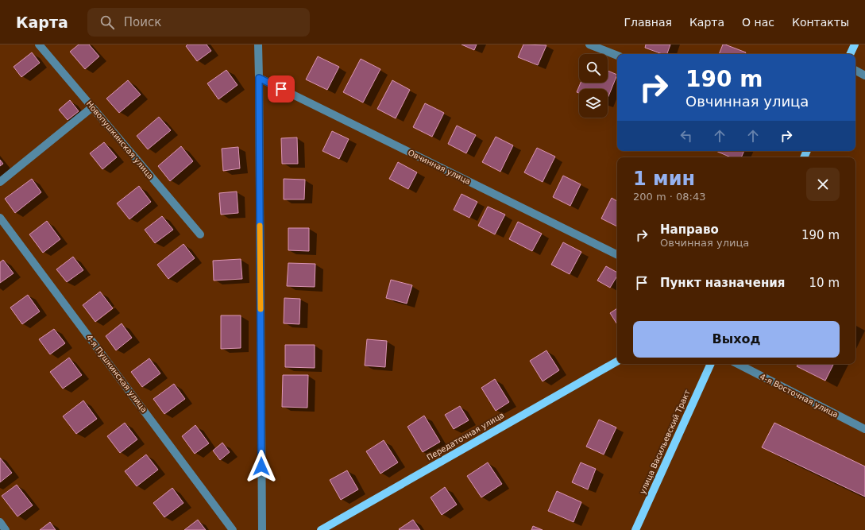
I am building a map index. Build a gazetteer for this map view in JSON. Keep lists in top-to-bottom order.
{
  "streets": {
    "main road": ["Передаточная улица", "улица Васильевский Тракт"],
    "street": [
      "Новопушкинская улица",
      "Овчинная улица",
      "4-я Пушкинская улица",
      "4-я Восточная улица"
    ]
  },
  "page": {
    "header": "Карта",
    "search": "Поиск",
    "nav": [
      "Главная",
      "Карта",
      "О нас",
      "Контакты"
    ],
    "turn": ["190 m", "Овчинная улица"],
    "heading": ["1 мин", "200 m · 08:43"],
    "list": [
      {
        "name": "Направо",
        "note": "Овчинная улица",
        "value": "190 m"
      },
      {
        "name": "Пункт назначения",
        "value": "10 m"
      }
    ],
    "buttons": "Выход"
  }
}
